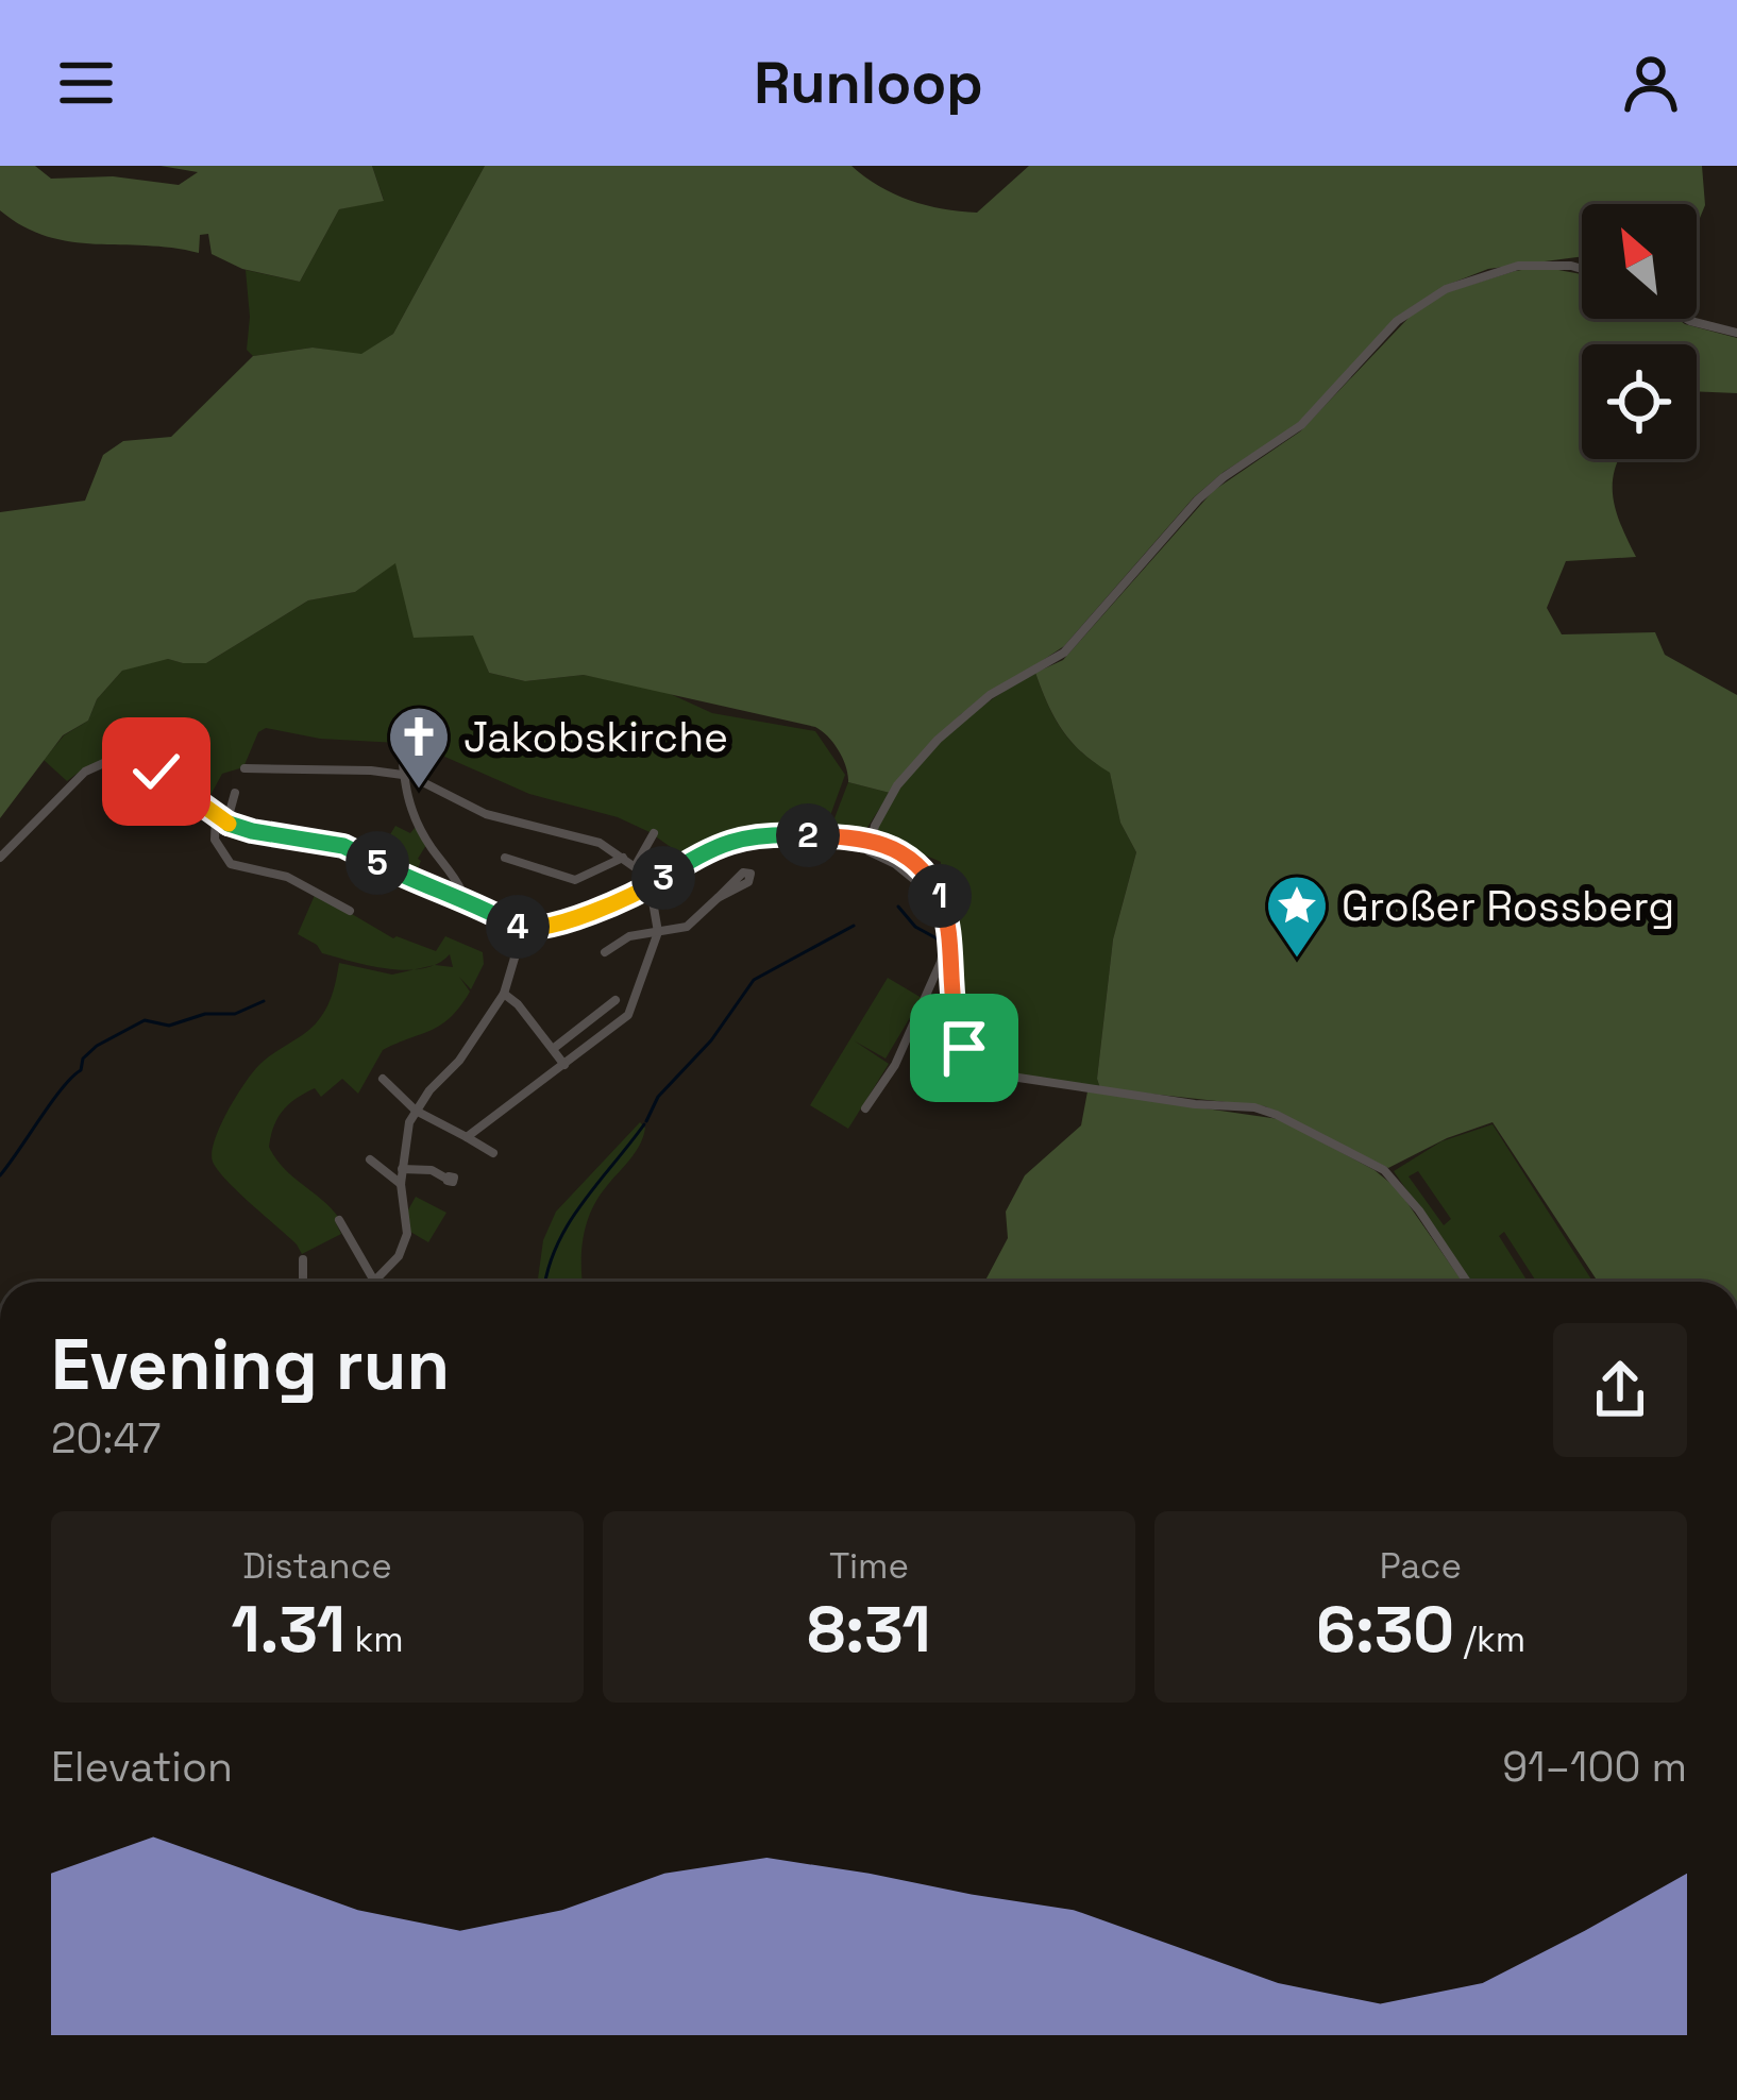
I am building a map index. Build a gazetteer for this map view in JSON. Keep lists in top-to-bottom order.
{
  "places": {
    "church": ["Jakobskirche"],
    "place": ["Großer Rossberg"]
  },
  "north": "top left",
  "page": {
    "header": "Runloop",
    "pins": [
      "2",
      "5",
      "3",
      "1",
      "4"
    ],
    "heading": ["Evening run", "20:47"],
    "stats": [
      ["Distance", "1.31 km"],
      ["Time", "8:31"],
      ["Pace", "6:30 /km"]
    ],
    "chart": ["Elevation", "91–100 m"]
  }
}
